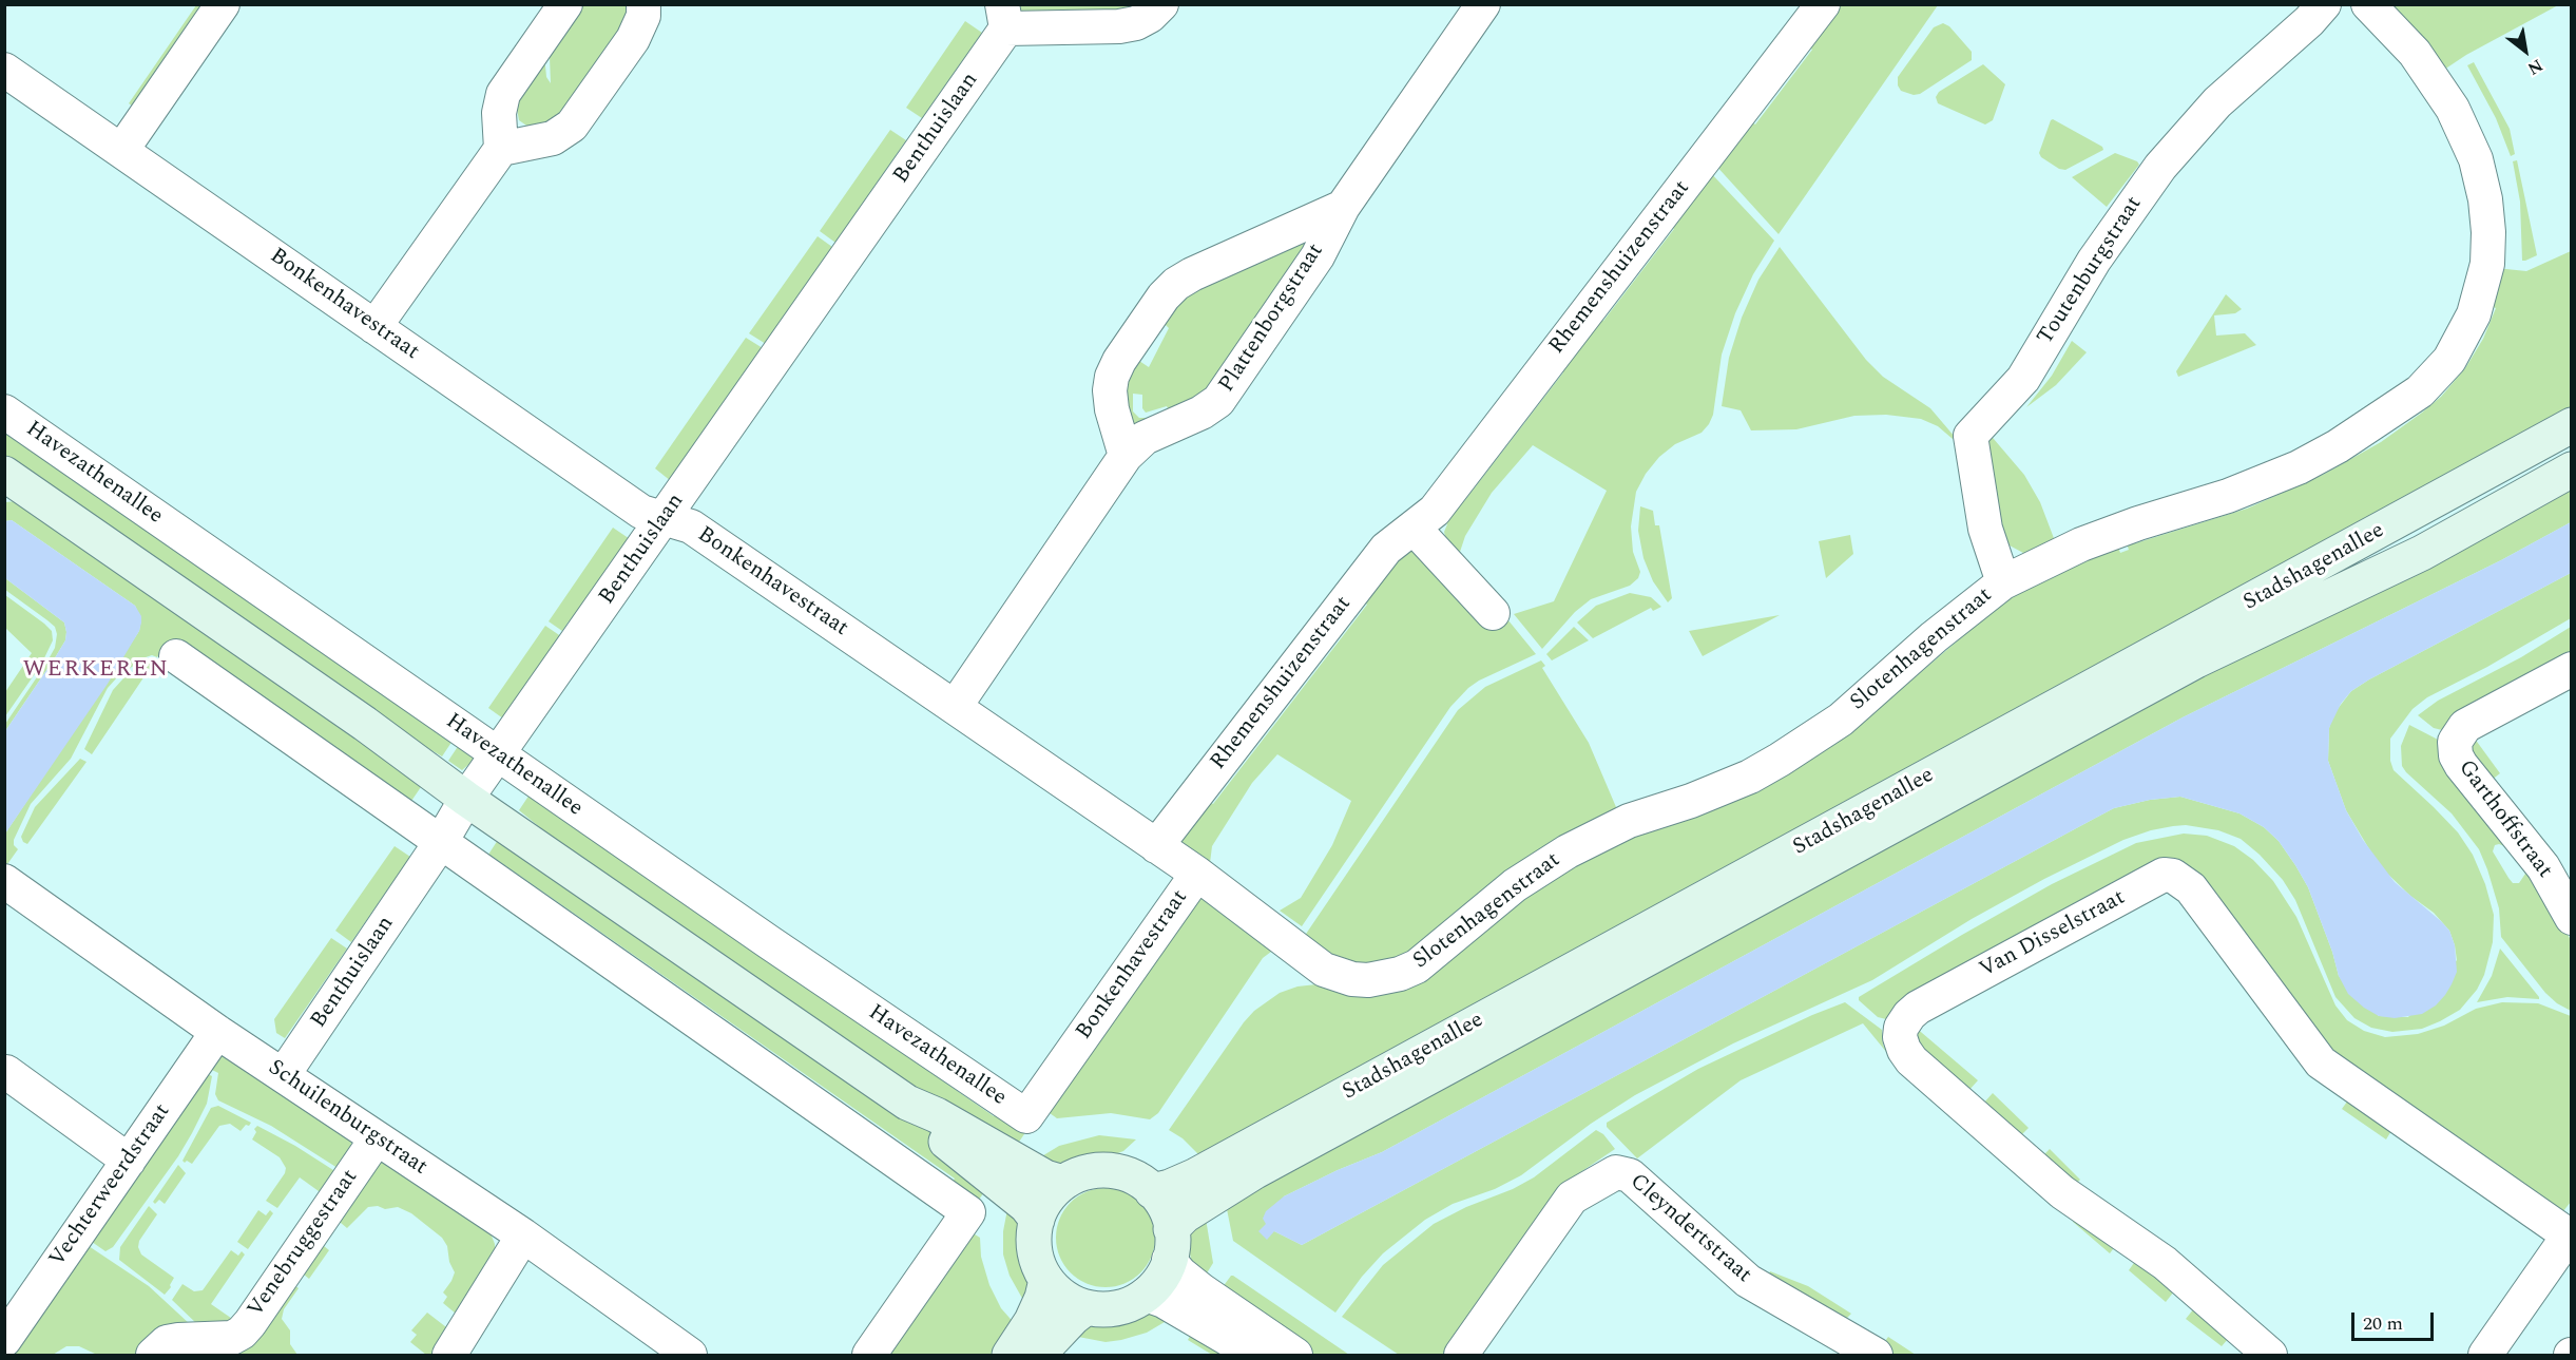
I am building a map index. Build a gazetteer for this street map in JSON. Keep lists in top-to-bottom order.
{
  "streets": {
    "main road": ["Havezathenallee", "Stadshagenallee"],
    "street": [
      "Benthuislaan",
      "Rhemenshuizenstraat",
      "Toutenburgstraat",
      "Bonkenhavestraat",
      "Plattenborgstraat",
      "Slotenhagenstraat",
      "Garthoffstraat",
      "Van Disselstraat",
      "Schuilenburgstraat",
      "Vechterweerdstraat",
      "Cleyndertstraat",
      "Venebruggestraat"
    ]
  },
  "crossings": [
    ["Benthuislaan", "Bonkenhavestraat"],
    ["Benthuislaan", "Havezathenallee"],
    ["Benthuislaan", "Schuilenburgstraat"],
    ["Rhemenshuizenstraat", "Bonkenhavestraat"],
    ["Toutenburgstraat", "Slotenhagenstraat"],
    ["Bonkenhavestraat", "Plattenborgstraat"],
    ["Bonkenhavestraat", "Havezathenallee"],
    ["Bonkenhavestraat", "Slotenhagenstraat"],
    ["Havezathenallee", "Stadshagenallee"],
    ["Schuilenburgstraat", "Vechterweerdstraat"],
    ["Schuilenburgstraat", "Venebruggestraat"]
  ],
  "districts": ["WERKEREN"],
  "scale_bar": "20 m",
  "north": "bottom right"
}
